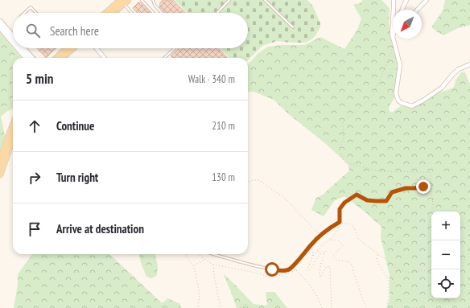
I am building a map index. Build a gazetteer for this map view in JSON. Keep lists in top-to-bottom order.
{
  "north": "bottom left",
  "page": {
    "search": "Search here",
    "heading": ["5 min", "Walk · 340 m"],
    "list": [
      ["Continue", "210 m"],
      ["Turn right", "130 m"],
      "Arrive at destination"
    ],
    "map_buttons": ["+", "−"]
  }
}
